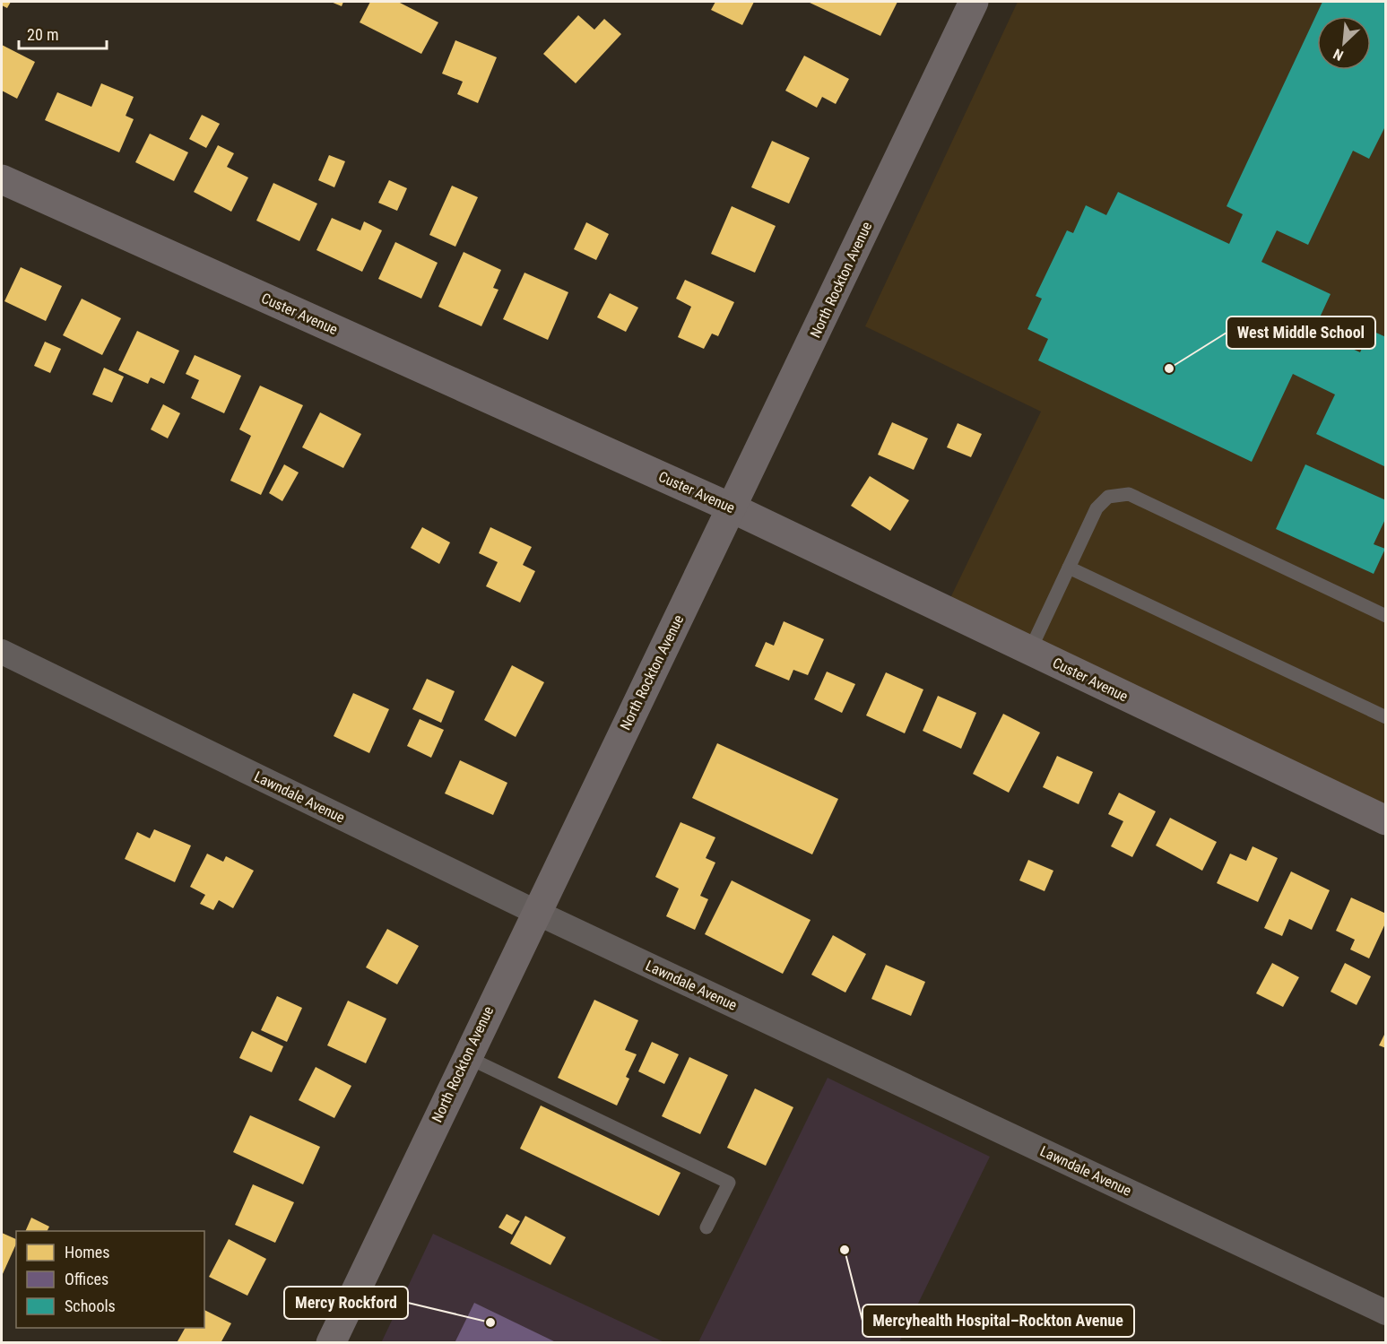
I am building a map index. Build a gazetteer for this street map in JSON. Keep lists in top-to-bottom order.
{
  "streets": {
    "street": ["North Rockton Avenue", "Custer Avenue", "Lawndale Avenue"]
  },
  "crossings": [
    ["North Rockton Avenue", "Custer Avenue"],
    ["North Rockton Avenue", "Lawndale Avenue"]
  ],
  "places": ["West Middle School", "Mercyhealth Hospital–Rockton Avenue", "Mercy Rockford"],
  "legend": ["Homes", "Offices", "Schools"],
  "scale_bar": "20 m",
  "north": "bottom left"
}
